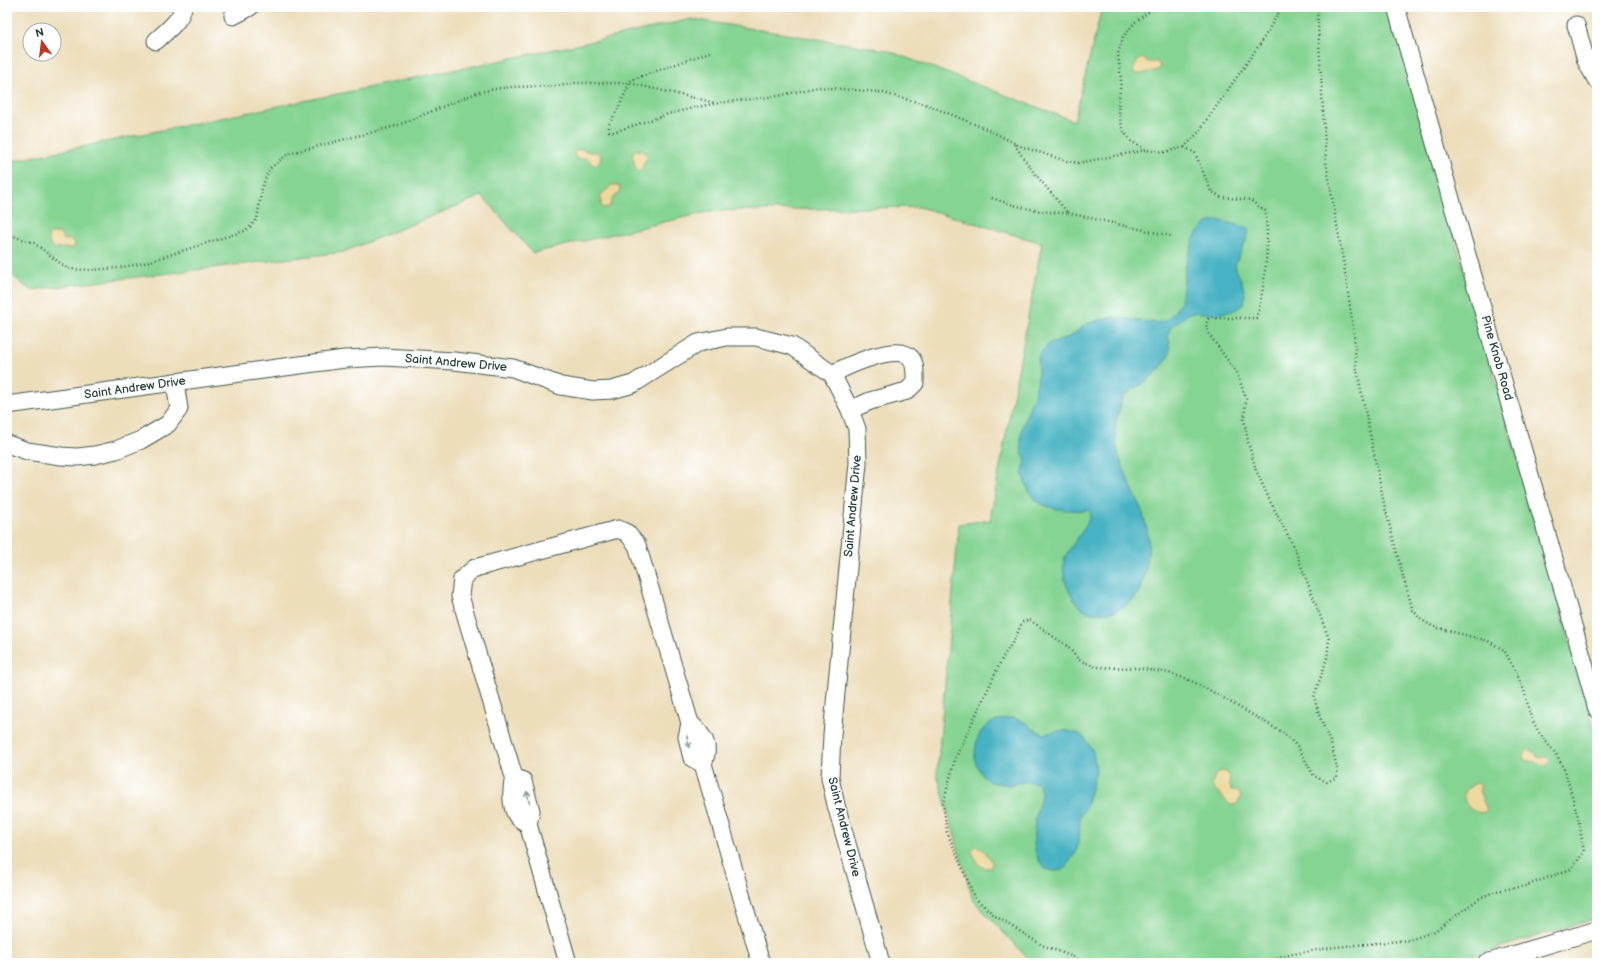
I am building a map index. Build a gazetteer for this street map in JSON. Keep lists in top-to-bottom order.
{
  "streets": {
    "street": ["Pine Knob Road", "Saint Andrew Drive"]
  },
  "north": "top"
}
